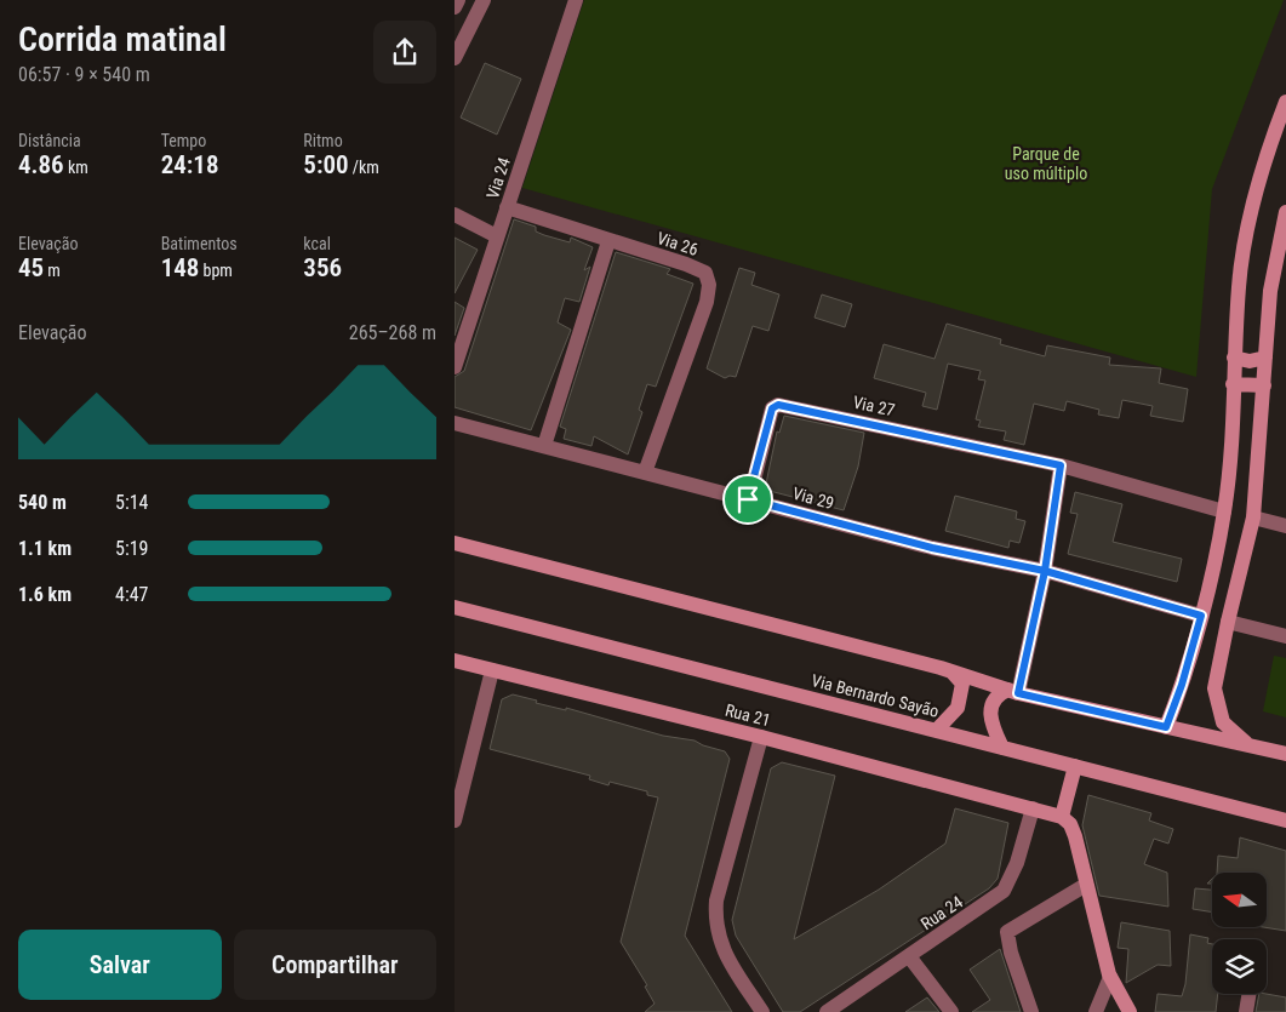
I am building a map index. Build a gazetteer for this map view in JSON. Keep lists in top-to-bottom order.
{
  "streets": {
    "street": [
      "Via 24",
      "Via 26",
      "Via 27",
      "Via 29",
      "Via Bernardo Sayão",
      "Rua 21",
      "Rua 24"
    ]
  },
  "crossings": [
    ["Via 24", "Via 26"],
    ["Via 26", "Via 29"],
    ["Via 27", "Via 29"],
    ["Rua 21", "Rua 24"]
  ],
  "parks": ["Parque de uso múltiplo"],
  "north": "left",
  "page": {
    "heading": ["Corrida matinal", "06:57 · 9 × 540 m"],
    "stats": [
      ["Distância", "4.86 km"],
      ["Tempo", "24:18"],
      ["Ritmo", "5:00 /km"],
      ["Elevação", "45 m"],
      ["Batimentos", "148 bpm"],
      ["kcal", "356"]
    ],
    "chart": ["Elevação", "265–268 m"],
    "list": [
      {
        "name": "540 m",
        "note": "5:14"
      },
      {
        "name": "1.1 km",
        "note": "5:19"
      },
      {
        "name": "1.6 km",
        "note": "4:47"
      }
    ],
    "buttons": ["Salvar", "Compartilhar"]
  }
}
